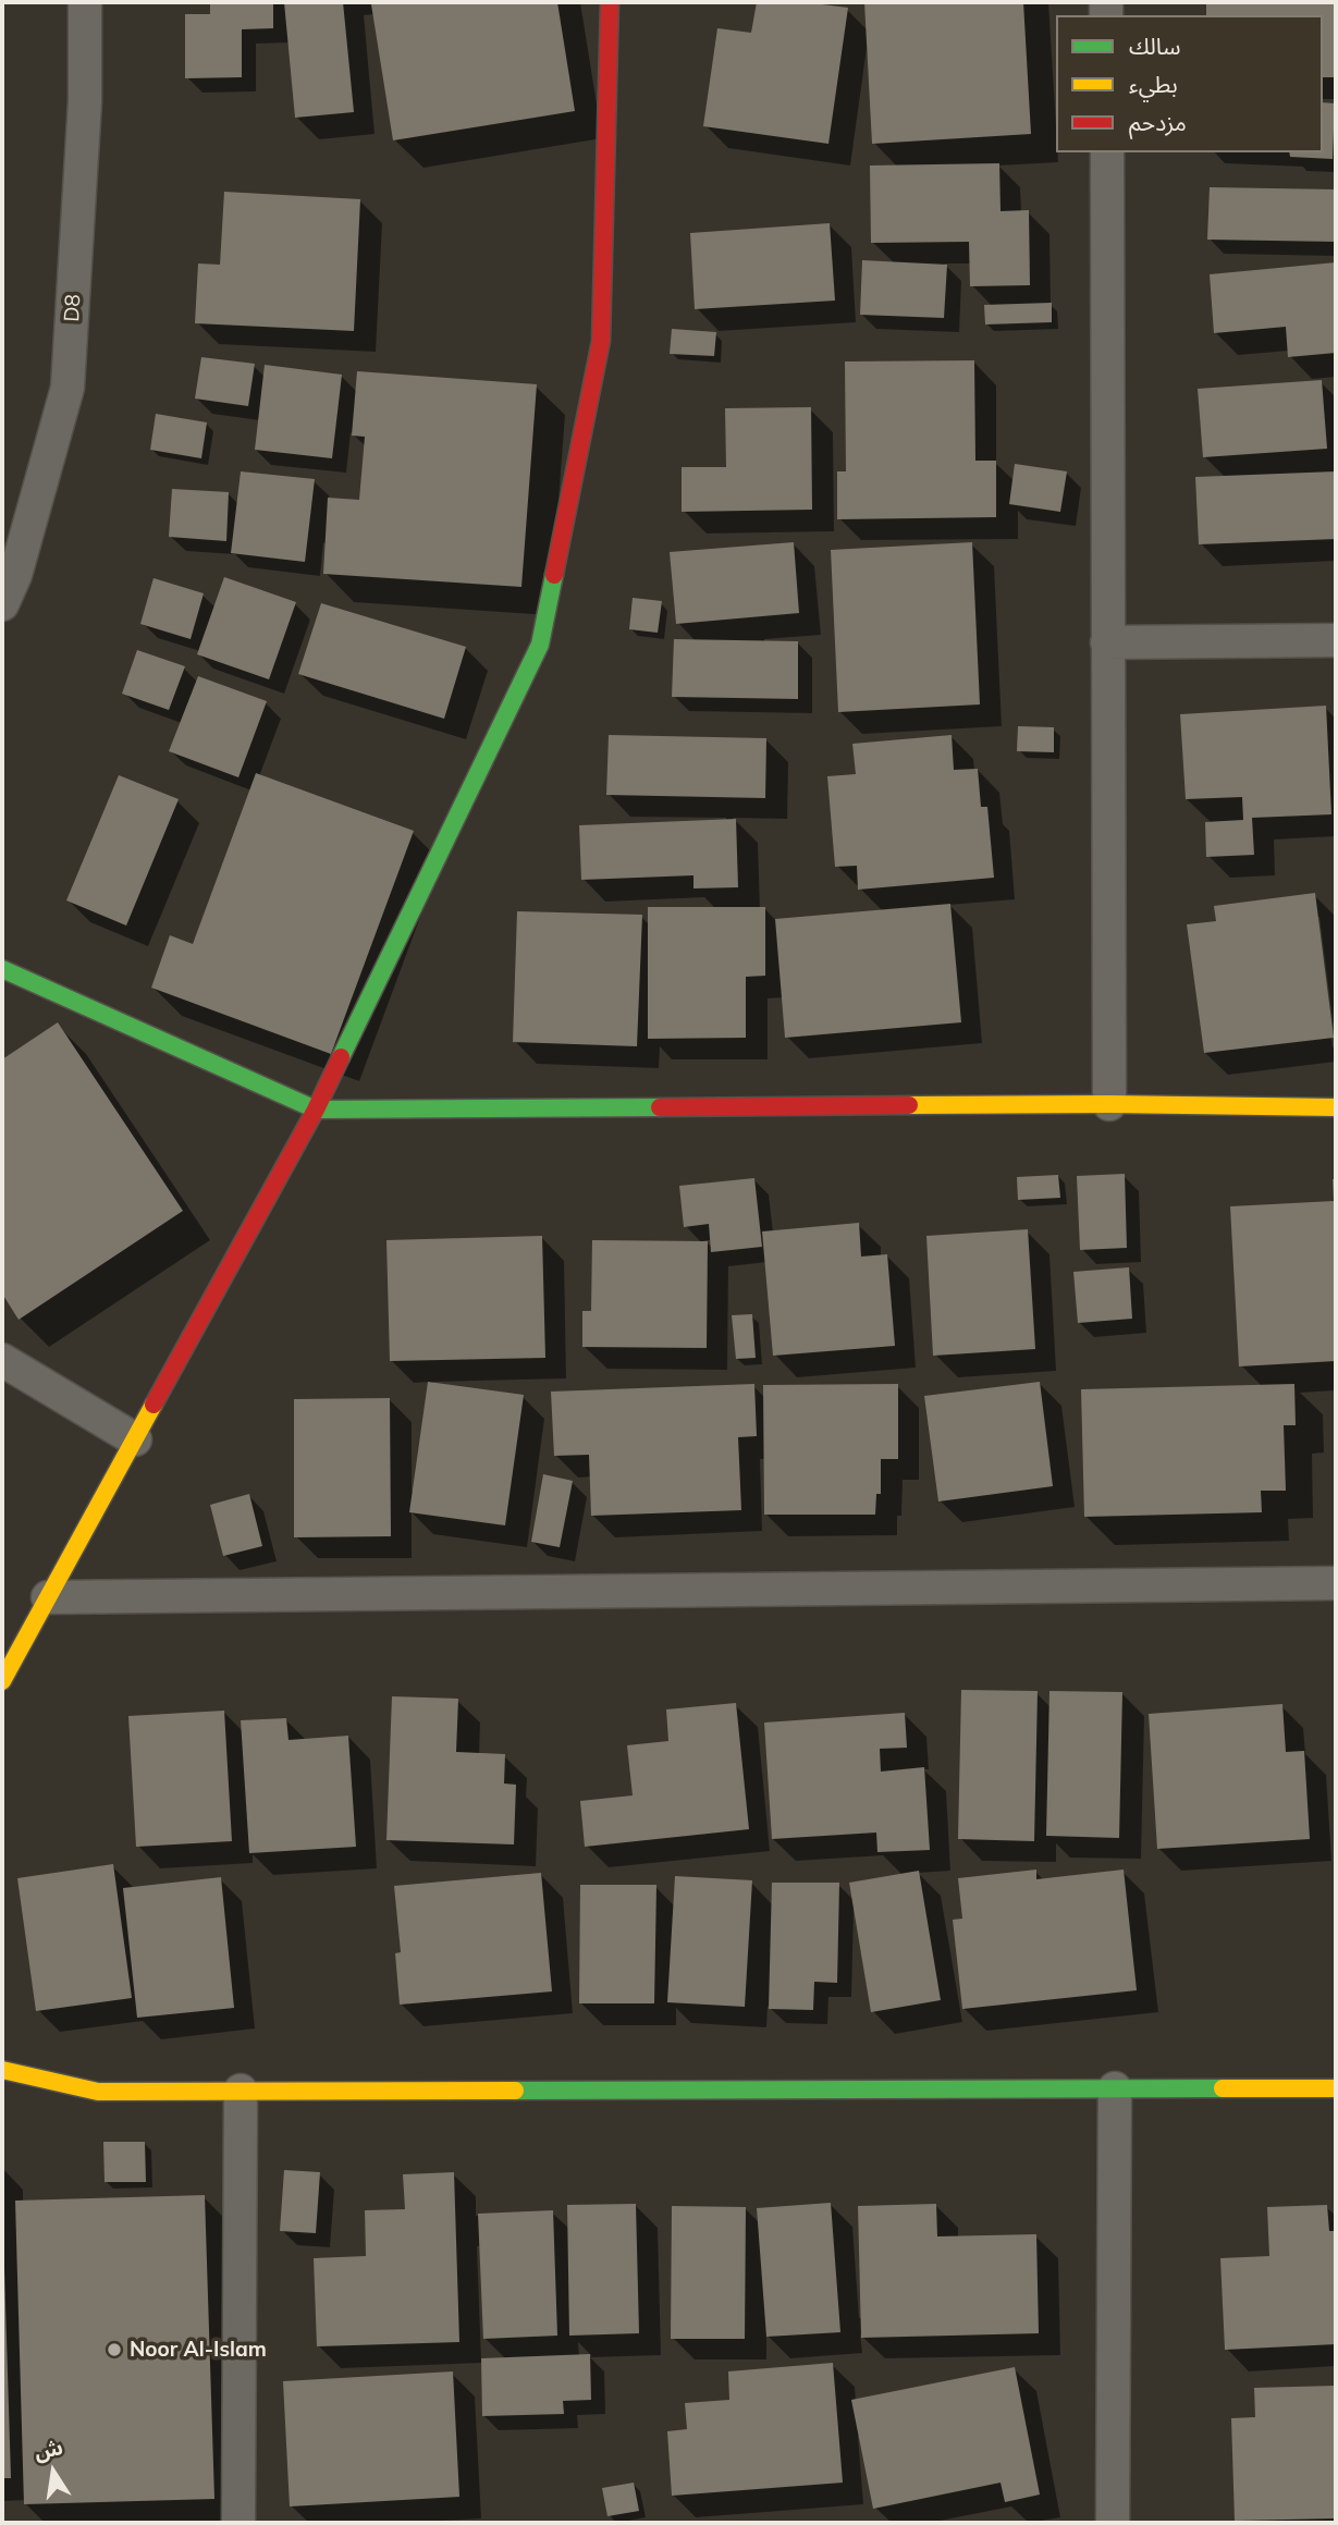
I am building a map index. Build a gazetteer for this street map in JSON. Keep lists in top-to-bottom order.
{
  "streets": {
    "street": ["D8"]
  },
  "places": ["Noor Al-Islam"],
  "legend": ["سالك", "بطيء", "مزدحم"],
  "north": "top"
}
